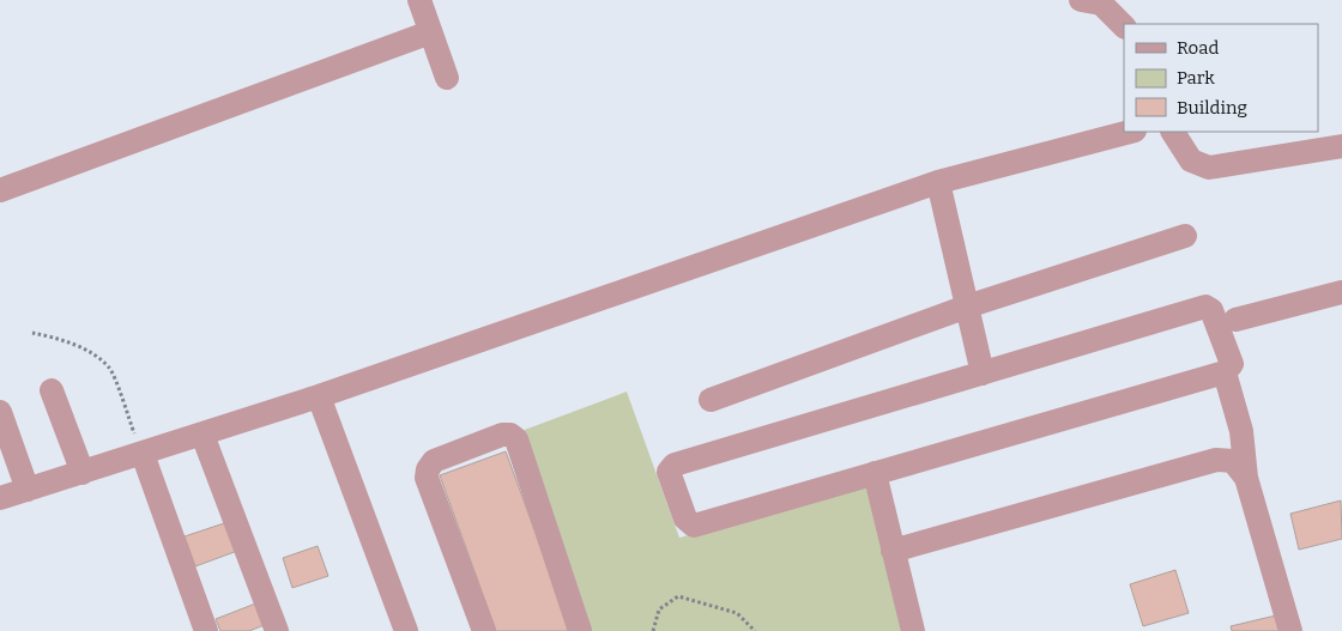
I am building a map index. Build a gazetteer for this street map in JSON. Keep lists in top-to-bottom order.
{
  "legend": ["Road", "Park", "Building"]
}
